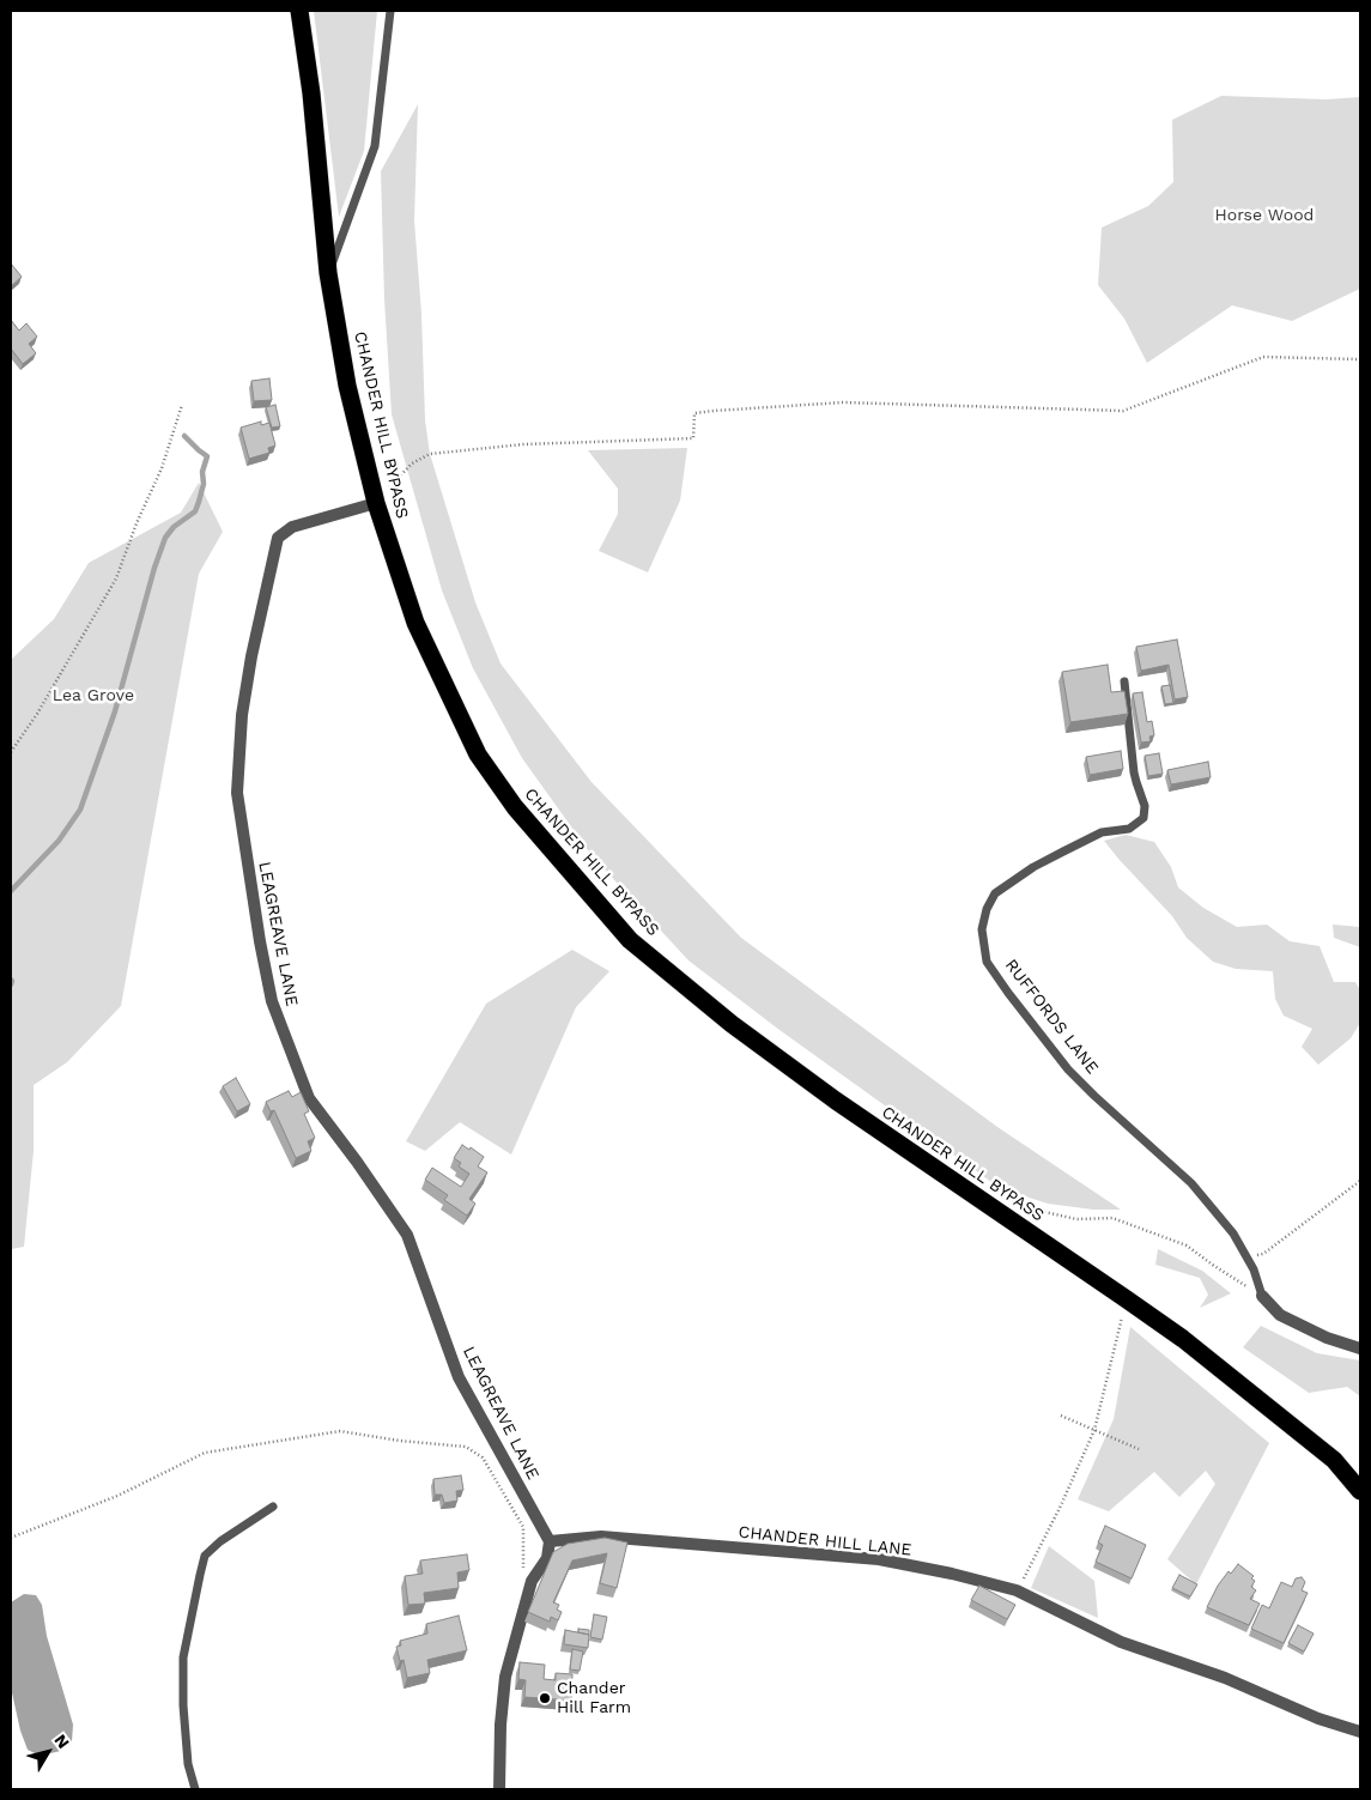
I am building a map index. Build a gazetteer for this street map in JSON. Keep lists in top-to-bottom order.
{
  "streets": {
    "highway": ["CHANDER HILL BYPASS"],
    "street": ["LEAGREAVE LANE", "CHANDER HILL LANE"],
    "lane": ["RUFFORDS LANE"]
  },
  "crossings": [
    ["CHANDER HILL BYPASS", "LEAGREAVE LANE"],
    ["LEAGREAVE LANE", "CHANDER HILL LANE"]
  ],
  "parks": ["Horse Wood", "Lea Grove"],
  "places": ["Chander Hill Farm"],
  "north": "top right"
}
